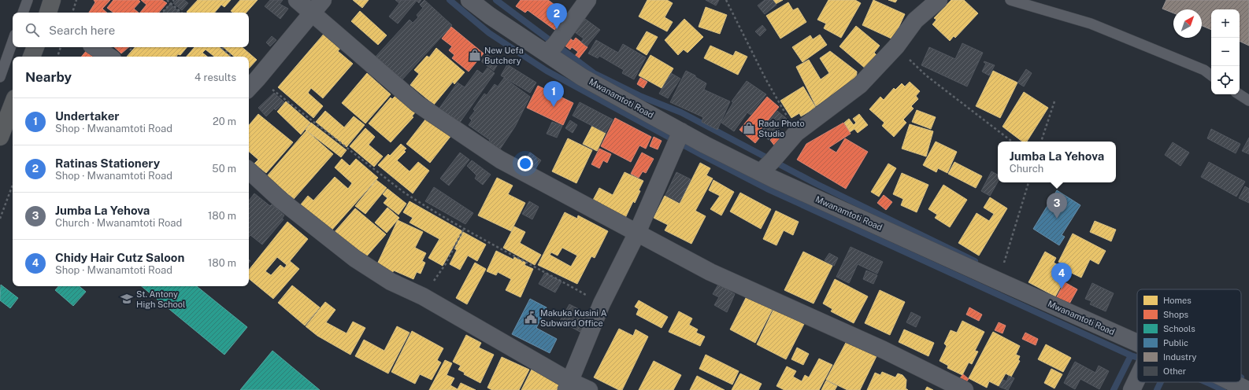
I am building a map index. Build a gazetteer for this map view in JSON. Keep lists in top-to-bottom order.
{
  "streets": {
    "street": ["Mwanamtoti Road"]
  },
  "places": {
    "shop": ["New Uefa Butchery", "Radu Photo Studio"],
    "school or university": ["St. Antony High School"],
    "public building": ["Makuka Kusini A Subward Office"]
  },
  "legend": [
    "Homes",
    "Shops",
    "Schools",
    "Public",
    "Industry",
    "Other"
  ],
  "north": "top right",
  "page": {
    "pins": [
      "2",
      "1",
      "3",
      "4"
    ],
    "map_buttons": ["+", "−"],
    "search": "Search here",
    "heading": ["Nearby", "4 results"],
    "list": [
      {
        "mark": "1",
        "name": "Undertaker",
        "note": "Shop · Mwanamtoti Road",
        "value": "20 m"
      },
      {
        "mark": "2",
        "name": "Ratinas Stationery",
        "note": "Shop · Mwanamtoti Road",
        "value": "50 m"
      },
      {
        "mark": "3",
        "name": "Jumba La Yehova",
        "note": "Church · Mwanamtoti Road",
        "value": "180 m"
      },
      {
        "mark": "4",
        "name": "Chidy Hair Cutz Saloon",
        "note": "Shop · Mwanamtoti Road",
        "value": "180 m"
      }
    ],
    "popup": ["Jumba La Yehova", "Church"]
  }
}
